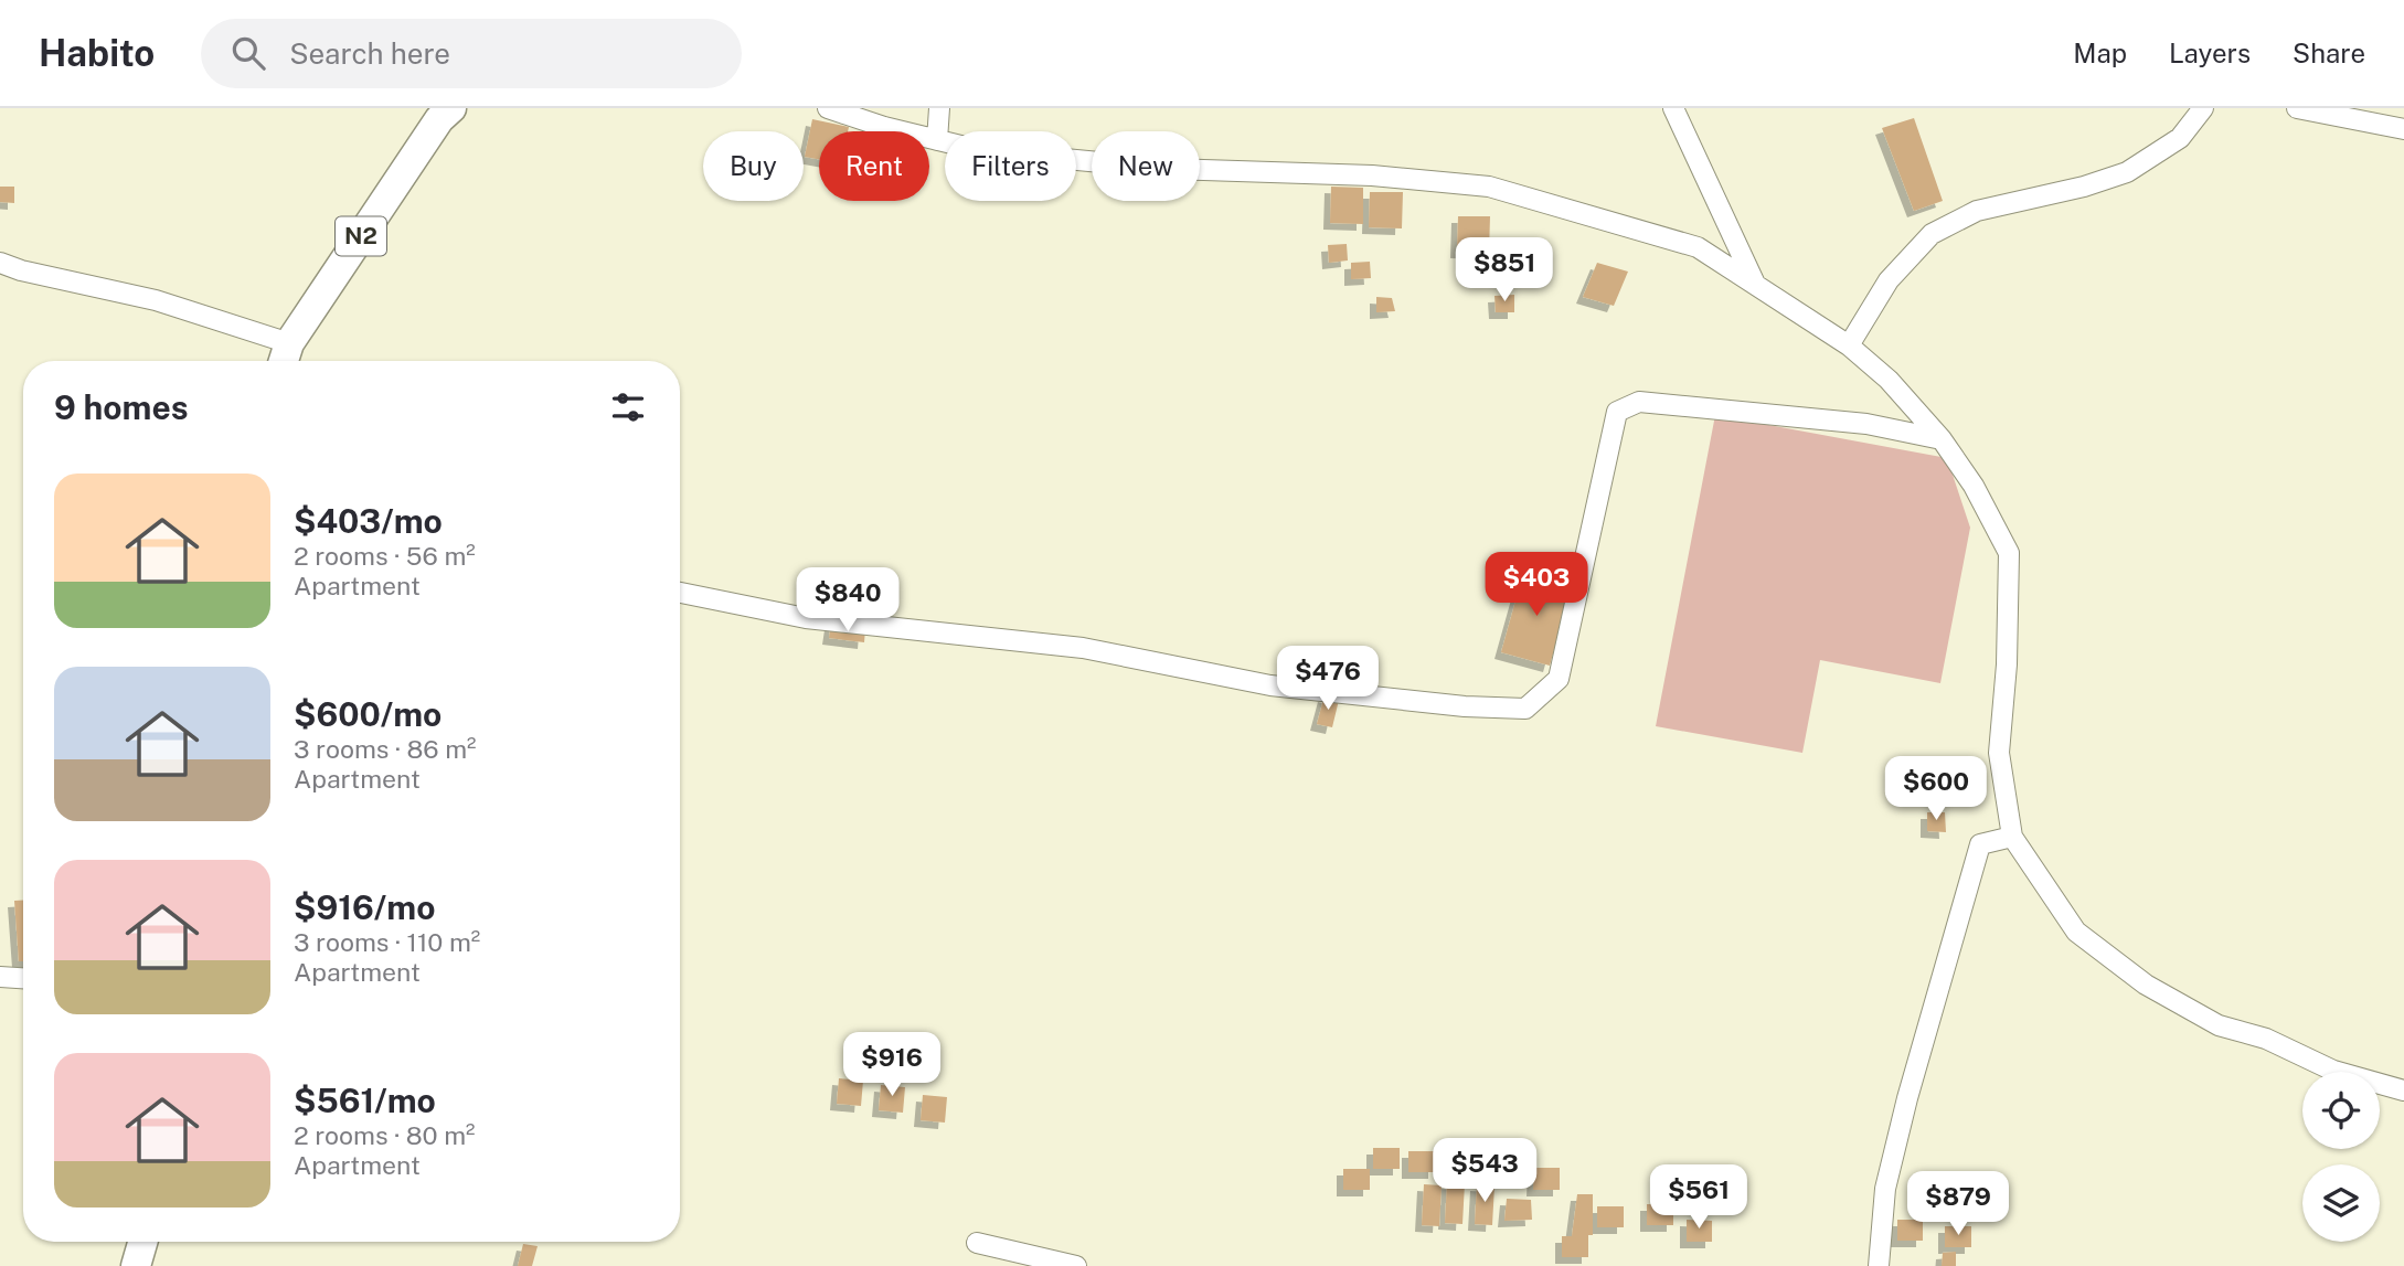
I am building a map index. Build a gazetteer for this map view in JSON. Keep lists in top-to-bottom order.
{
  "streets": {
    "highway": ["N2"]
  },
  "page": {
    "header": "Habito",
    "search": "Search here",
    "nav": ["Map", "Layers", "Share"],
    "chip": [
      "Buy",
      "Rent",
      "Filters",
      "New"
    ],
    "price": [
      "$851",
      "$403",
      "$840",
      "$476",
      "$600",
      "$916",
      "$543",
      "$561",
      "$879"
    ],
    "heading": "9 homes",
    "list": [
      {
        "name": "$403/mo",
        "note": "2 rooms · 56 m² · Apartment"
      },
      {
        "name": "$600/mo",
        "note": "3 rooms · 86 m² · Apartment"
      },
      {
        "name": "$916/mo",
        "note": "3 rooms · 110 m² · Apartment"
      },
      {
        "name": "$561/mo",
        "note": "2 rooms · 80 m² · Apartment"
      }
    ]
  }
}
